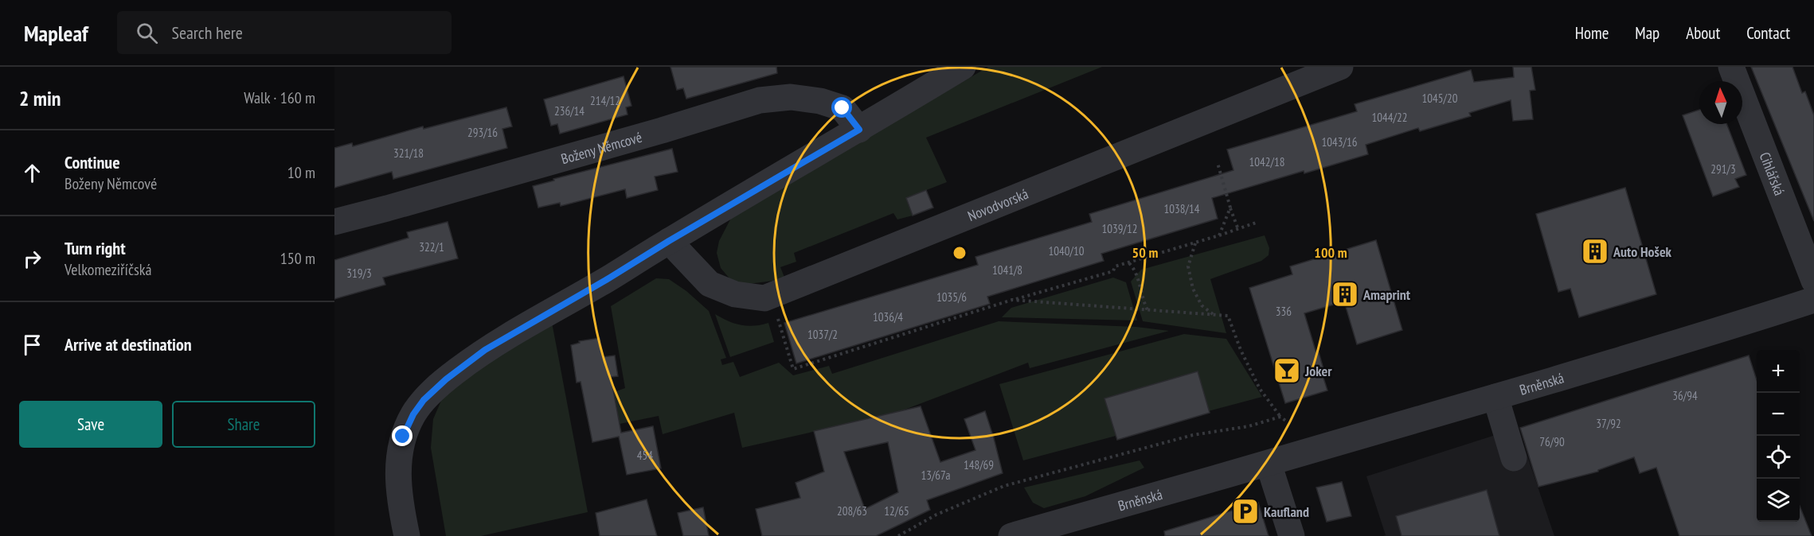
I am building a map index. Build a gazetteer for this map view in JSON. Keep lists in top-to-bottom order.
{
  "streets": {
    "street": [
      "Boženy Němcové",
      "Cihlářská",
      "Novodvorská",
      "Brněnská"
    ]
  },
  "places": {
    "building": ["Auto Hošek", "Amaprint"],
    "bar": ["Joker"],
    "parking": ["Kaufland"]
  },
  "house_numbers": [
    "1045/20",
    "214/12",
    "236/14",
    "1044/22",
    "293/16",
    "1043/16",
    "321/18",
    "1042/18",
    "291/3",
    "1038/14",
    "1039/12",
    "322/1",
    "1040/10",
    "1041/8",
    "319/3",
    "1035/6",
    "336",
    "1036/4",
    "1037/2",
    "36/94",
    "37/92",
    "76/90",
    "454",
    "148/69",
    "13/67a",
    "208/63",
    "12/65"
  ],
  "north": "top",
  "page": {
    "header": "Mapleaf",
    "search": "Search here",
    "nav": [
      "Home",
      "Map",
      "About",
      "Contact"
    ],
    "heading": ["2 min", "Walk · 160 m"],
    "list": [
      ["Continue", "Boženy Němcové", "10 m"],
      ["Turn right", "Velkomeziříčská", "150 m"],
      "Arrive at destination"
    ],
    "map_buttons": ["+", "−"],
    "buttons": ["Save", "Share"]
  },
  "rings": ["50 m", "100 m"]
}
